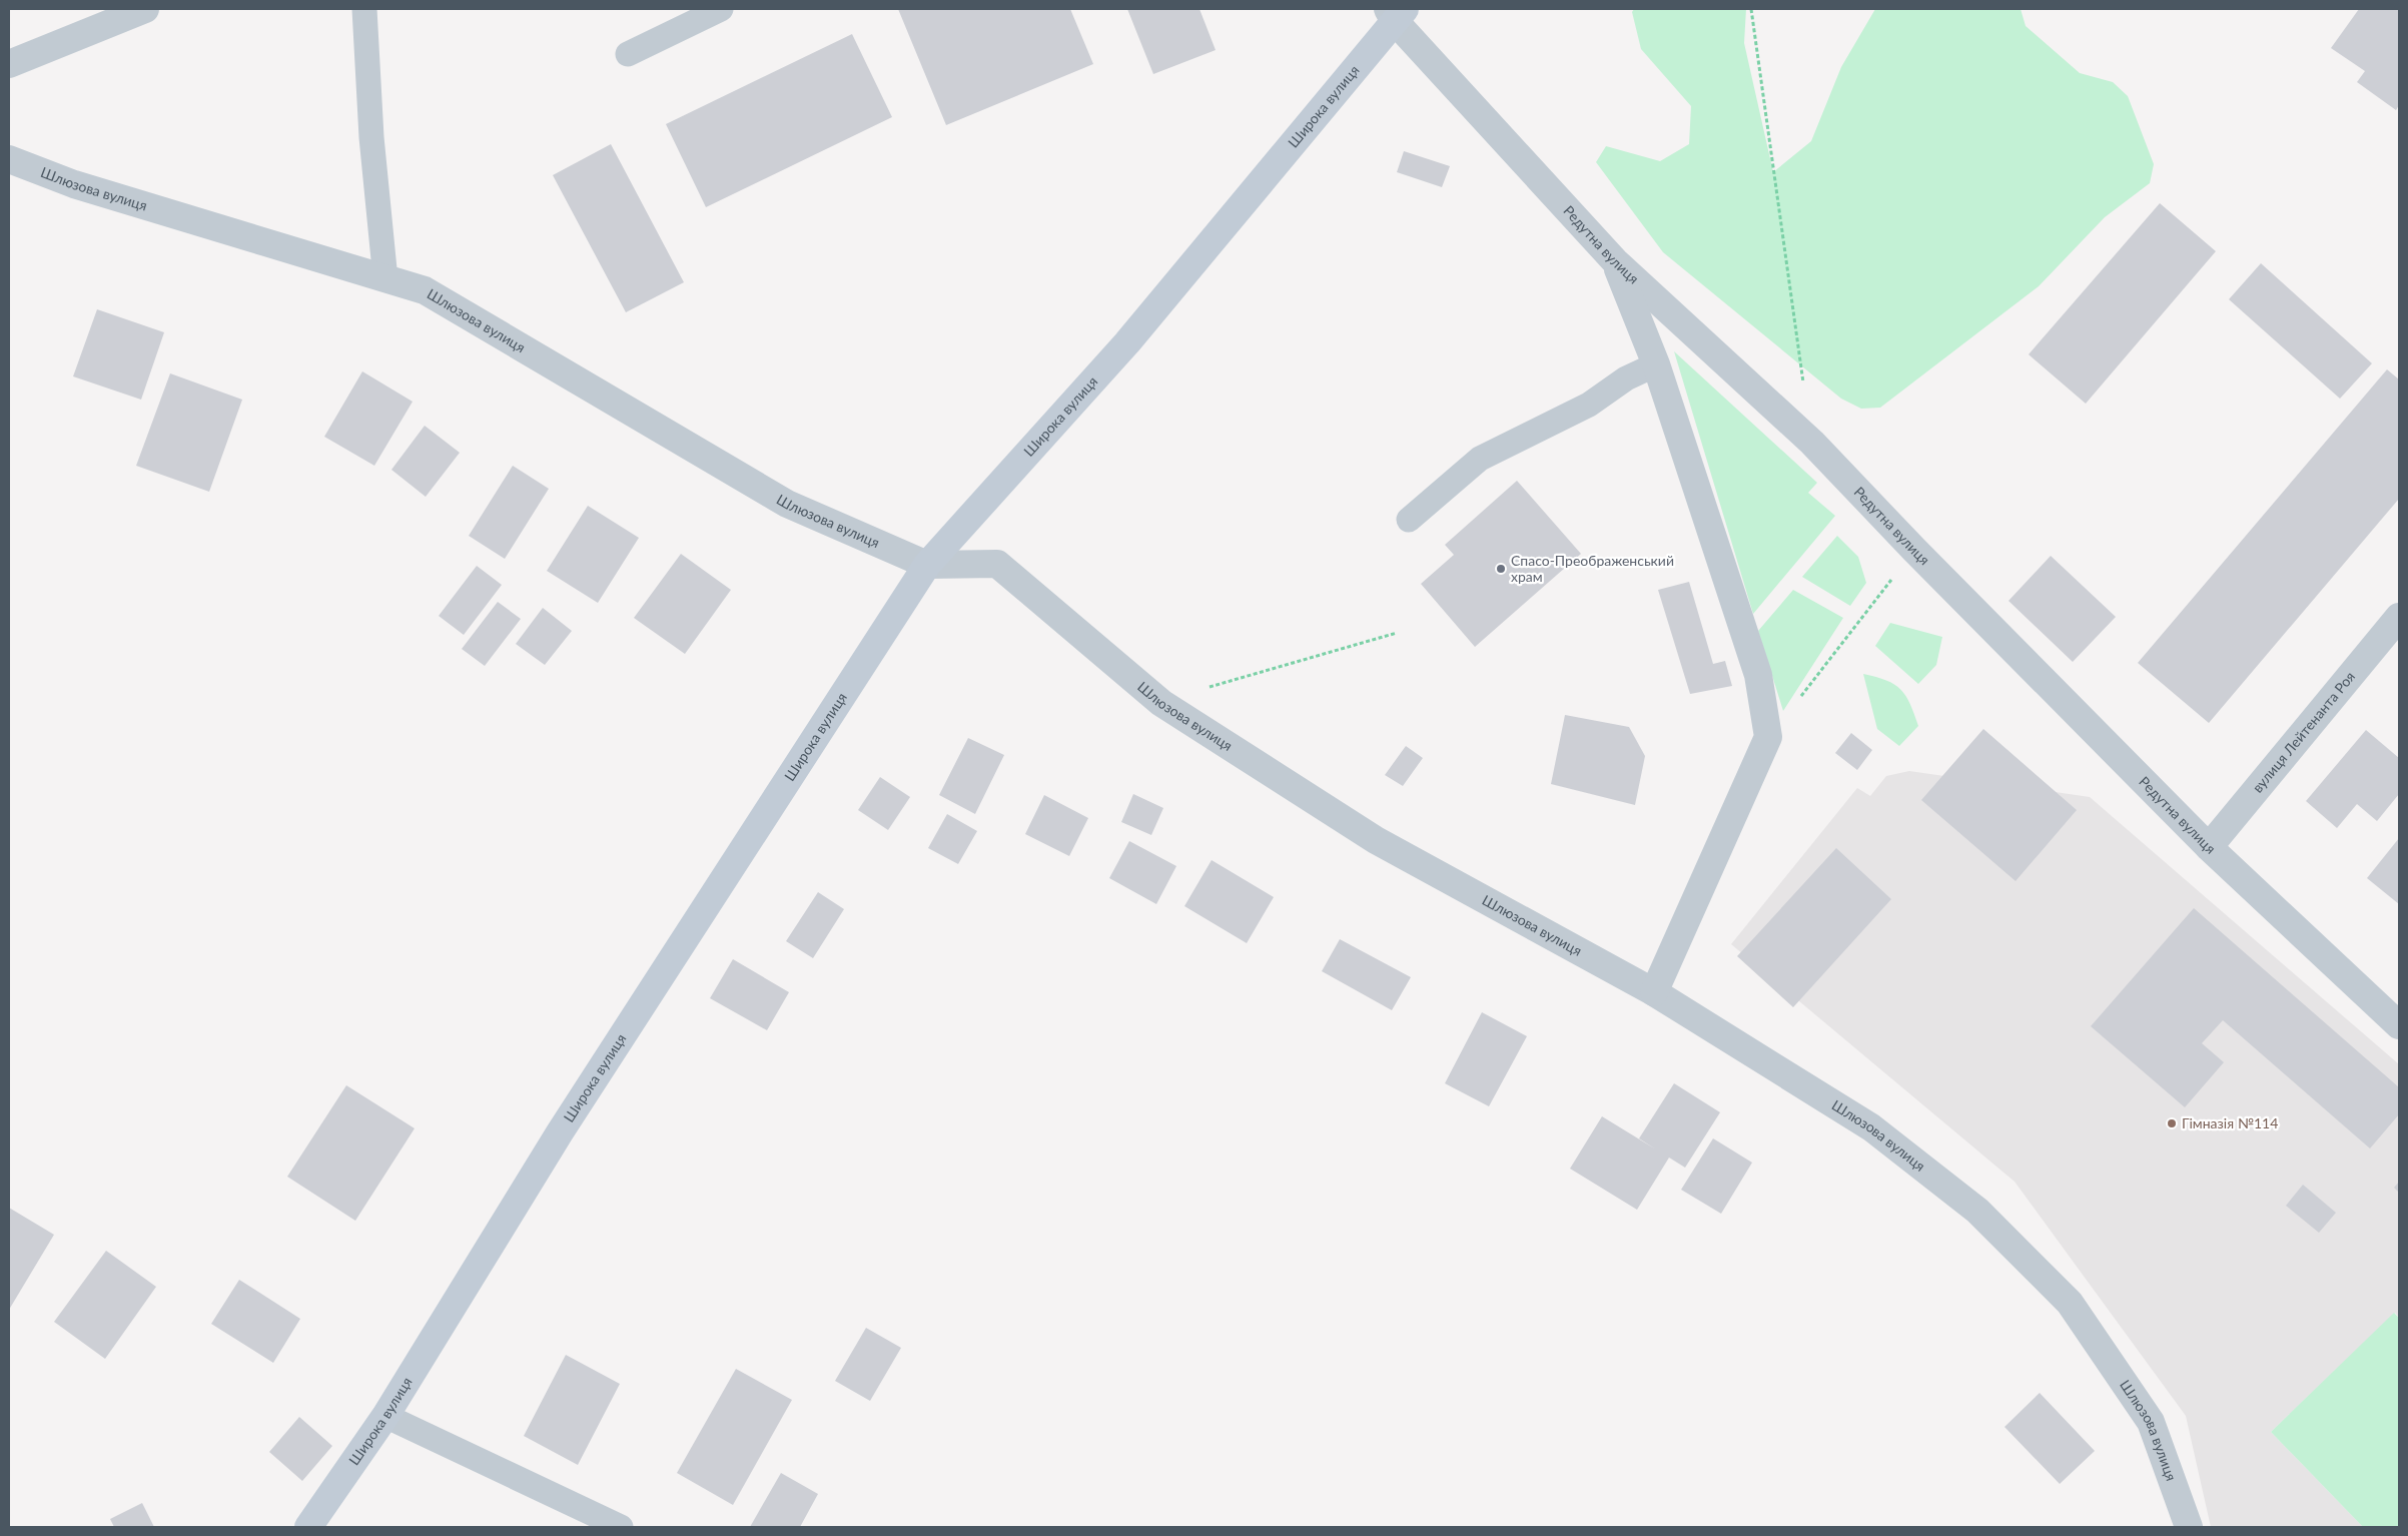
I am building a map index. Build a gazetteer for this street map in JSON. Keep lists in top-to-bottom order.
{
  "streets": {
    "main road": ["Широка вулиця"],
    "street": ["Шлюзова вулиця", "Редутна вулиця", "вулиця Лейтенанта Роя"]
  },
  "crossings": [
    ["Широка вулиця", "Шлюзова вулиця"],
    ["Широка вулиця", "Редутна вулиця"],
    ["Редутна вулиця", "вулиця Лейтенанта Роя"]
  ],
  "places": ["Спасо-Преображенський храм", "Гімназія №114"]
}
